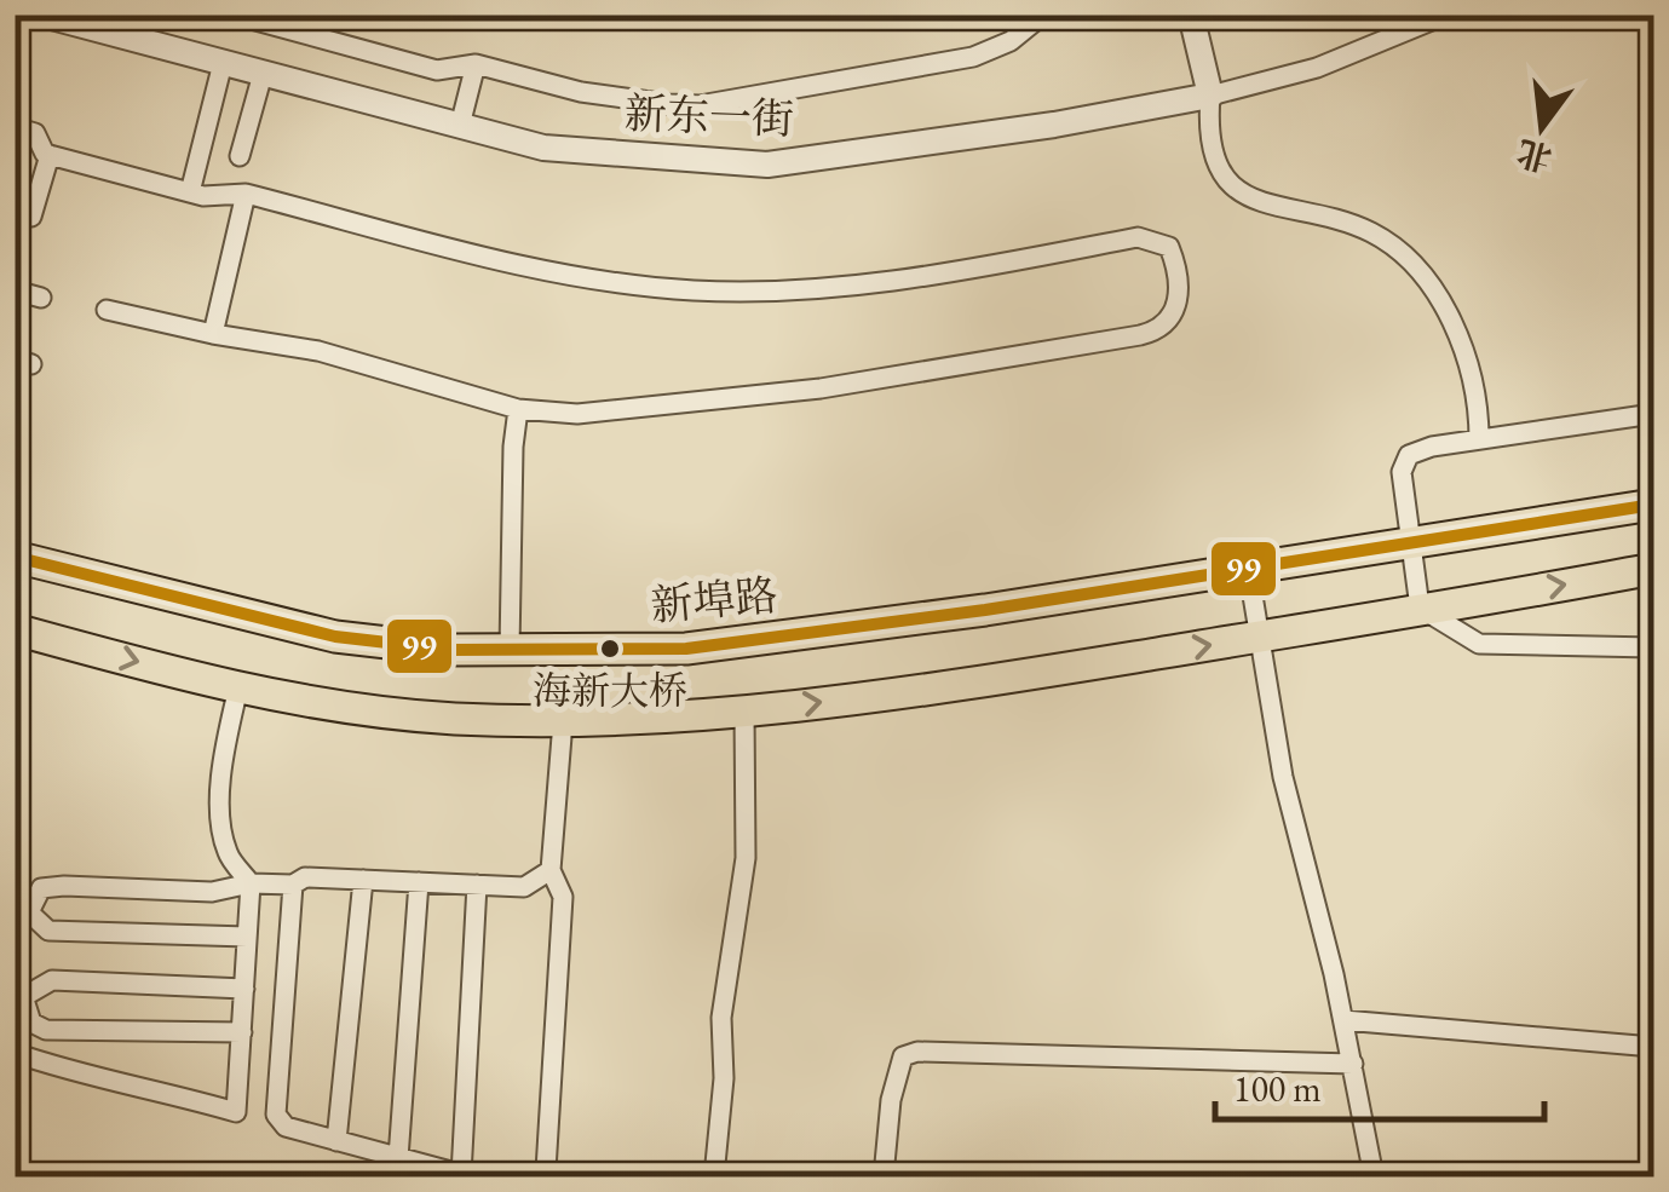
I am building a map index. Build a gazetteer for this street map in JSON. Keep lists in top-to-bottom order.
{
  "streets": {
    "highway": ["新埠路"],
    "street": ["新东一街"]
  },
  "places": ["海新大桥"],
  "lines": ["transit line 99"],
  "scale_bar": "100 m",
  "north": "bottom"
}
